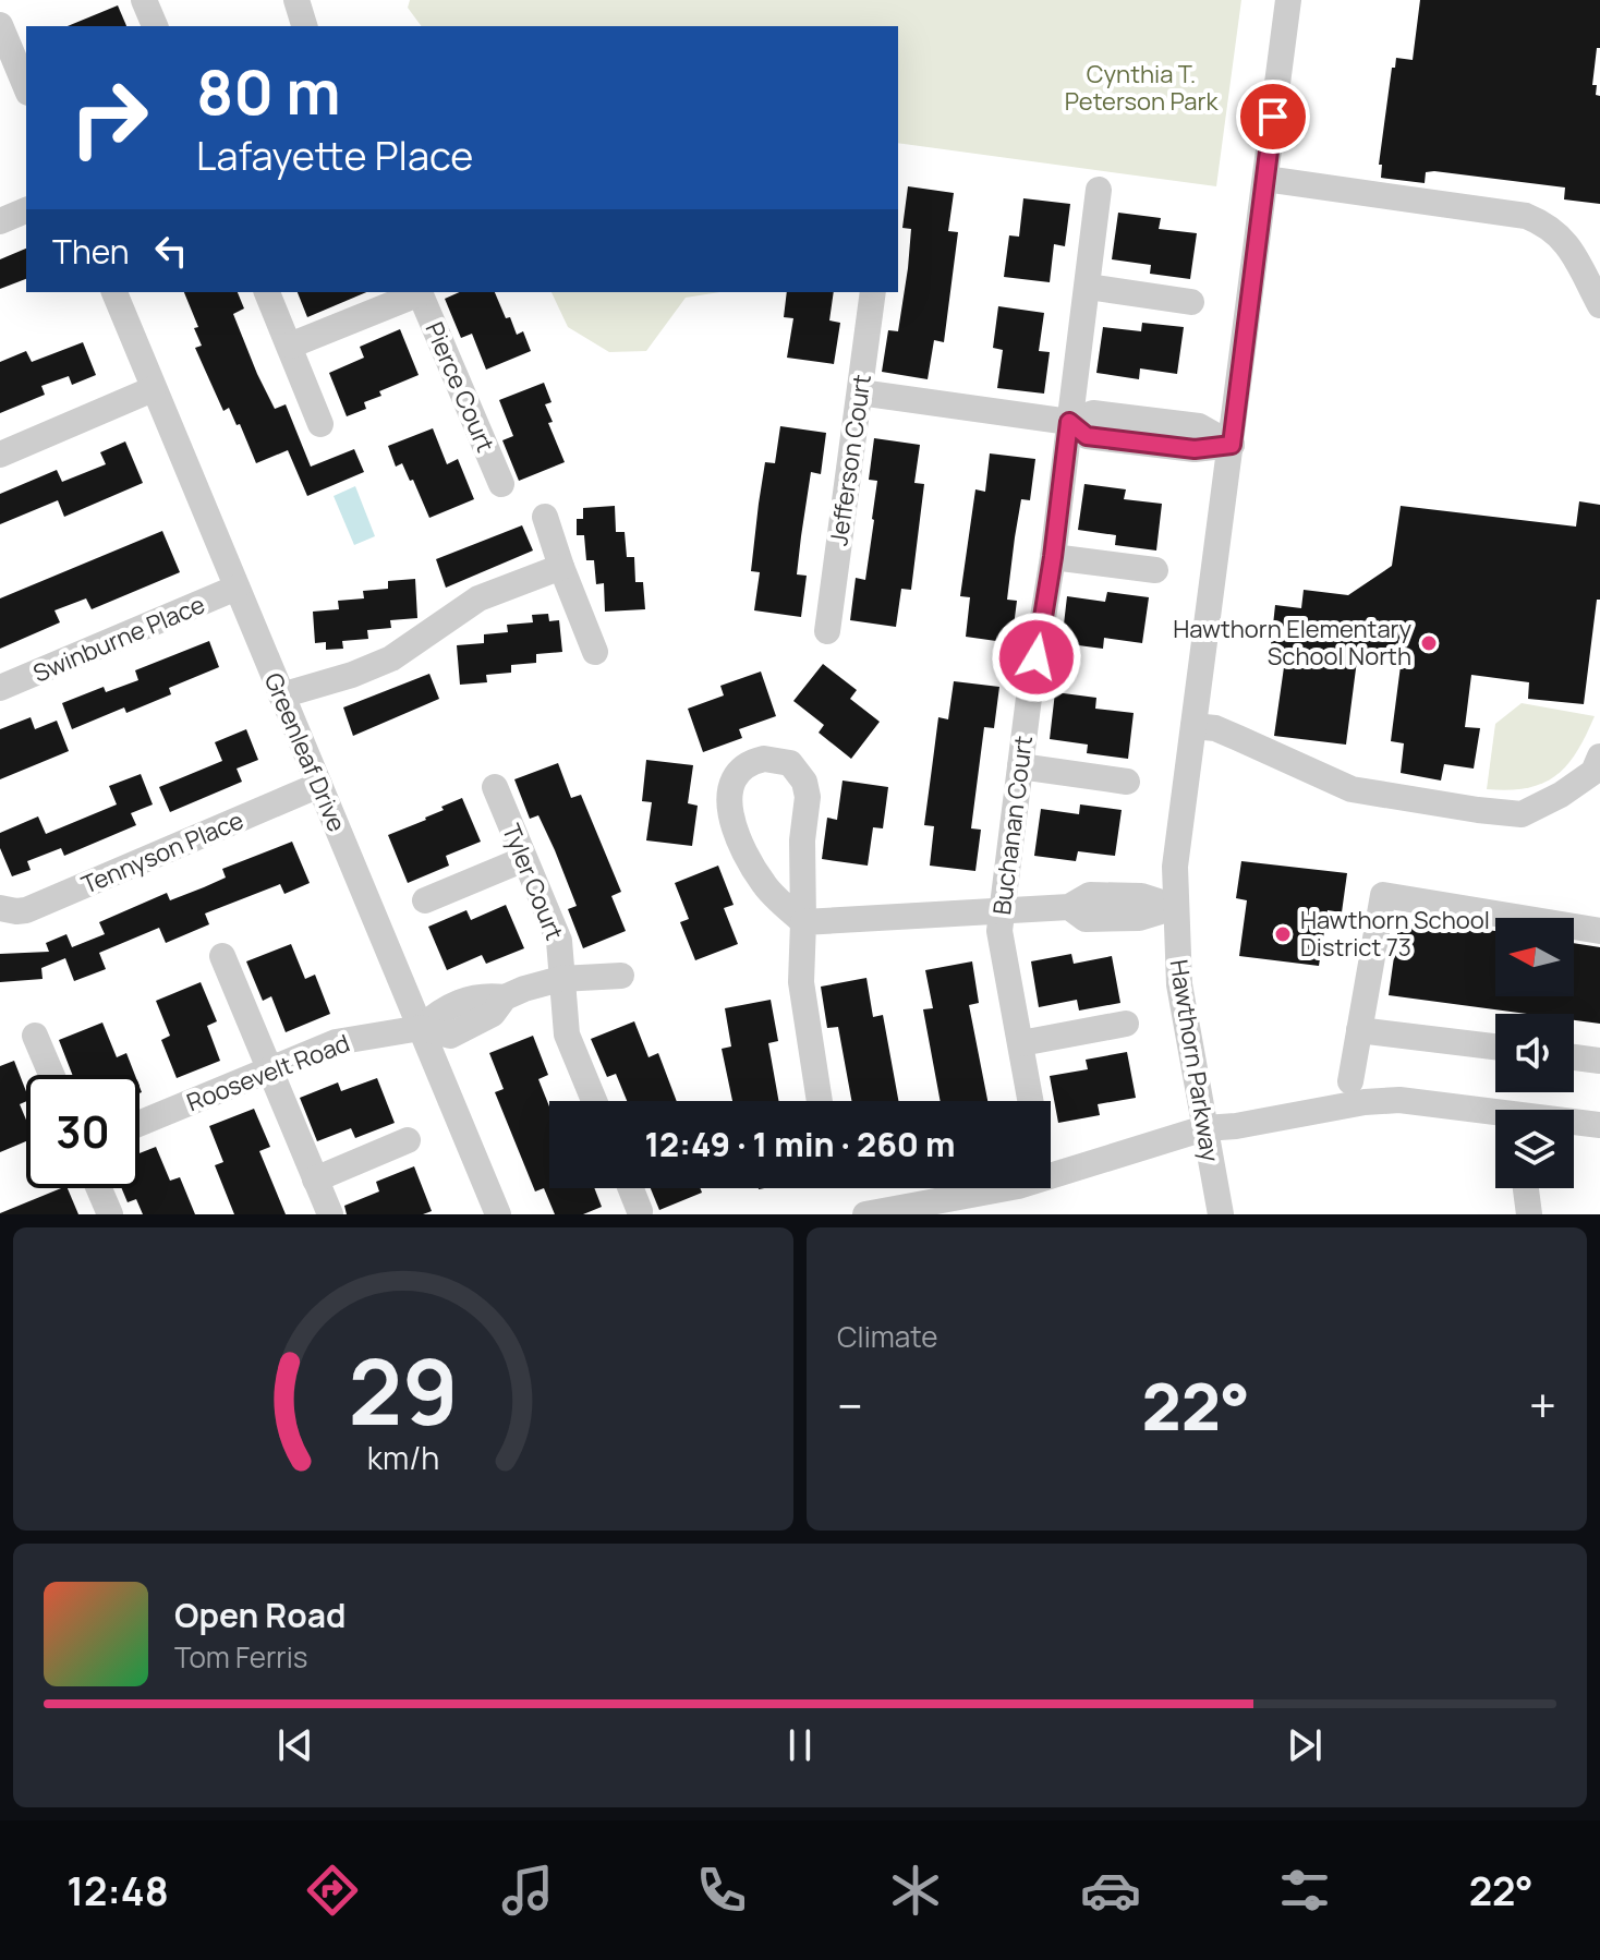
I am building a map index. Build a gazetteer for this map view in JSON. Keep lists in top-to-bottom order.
{
  "streets": {
    "street": [
      "Pierce Court",
      "Jefferson Court",
      "Swinburne Place",
      "Greenleaf Drive",
      "Buchanan Court",
      "Tennyson Place",
      "Tyler Court",
      "Hawthorn Parkway",
      "Roosevelt Road"
    ]
  },
  "crossings": [
    ["Swinburne Place", "Greenleaf Drive"],
    ["Greenleaf Drive", "Tennyson Place"],
    ["Greenleaf Drive", "Roosevelt Road"]
  ],
  "parks": ["Cynthia T. Peterson Park"],
  "places": ["Hawthorn Elementary School North", "Hawthorn School District 73"],
  "north": "left",
  "page": {
    "turn": ["80 m", "Lafayette Place"],
    "then": "Then",
    "limit": "30",
    "trip": "12:49 · 1 min · 260 m",
    "tile": "Climate",
    "heat": ["−", "22°", "+"],
    "song": ["Open Road", "Tom Ferris"],
    "tabs": ["12:48", "22°"],
    "gauge": ["29", "km/h"]
  }
}
